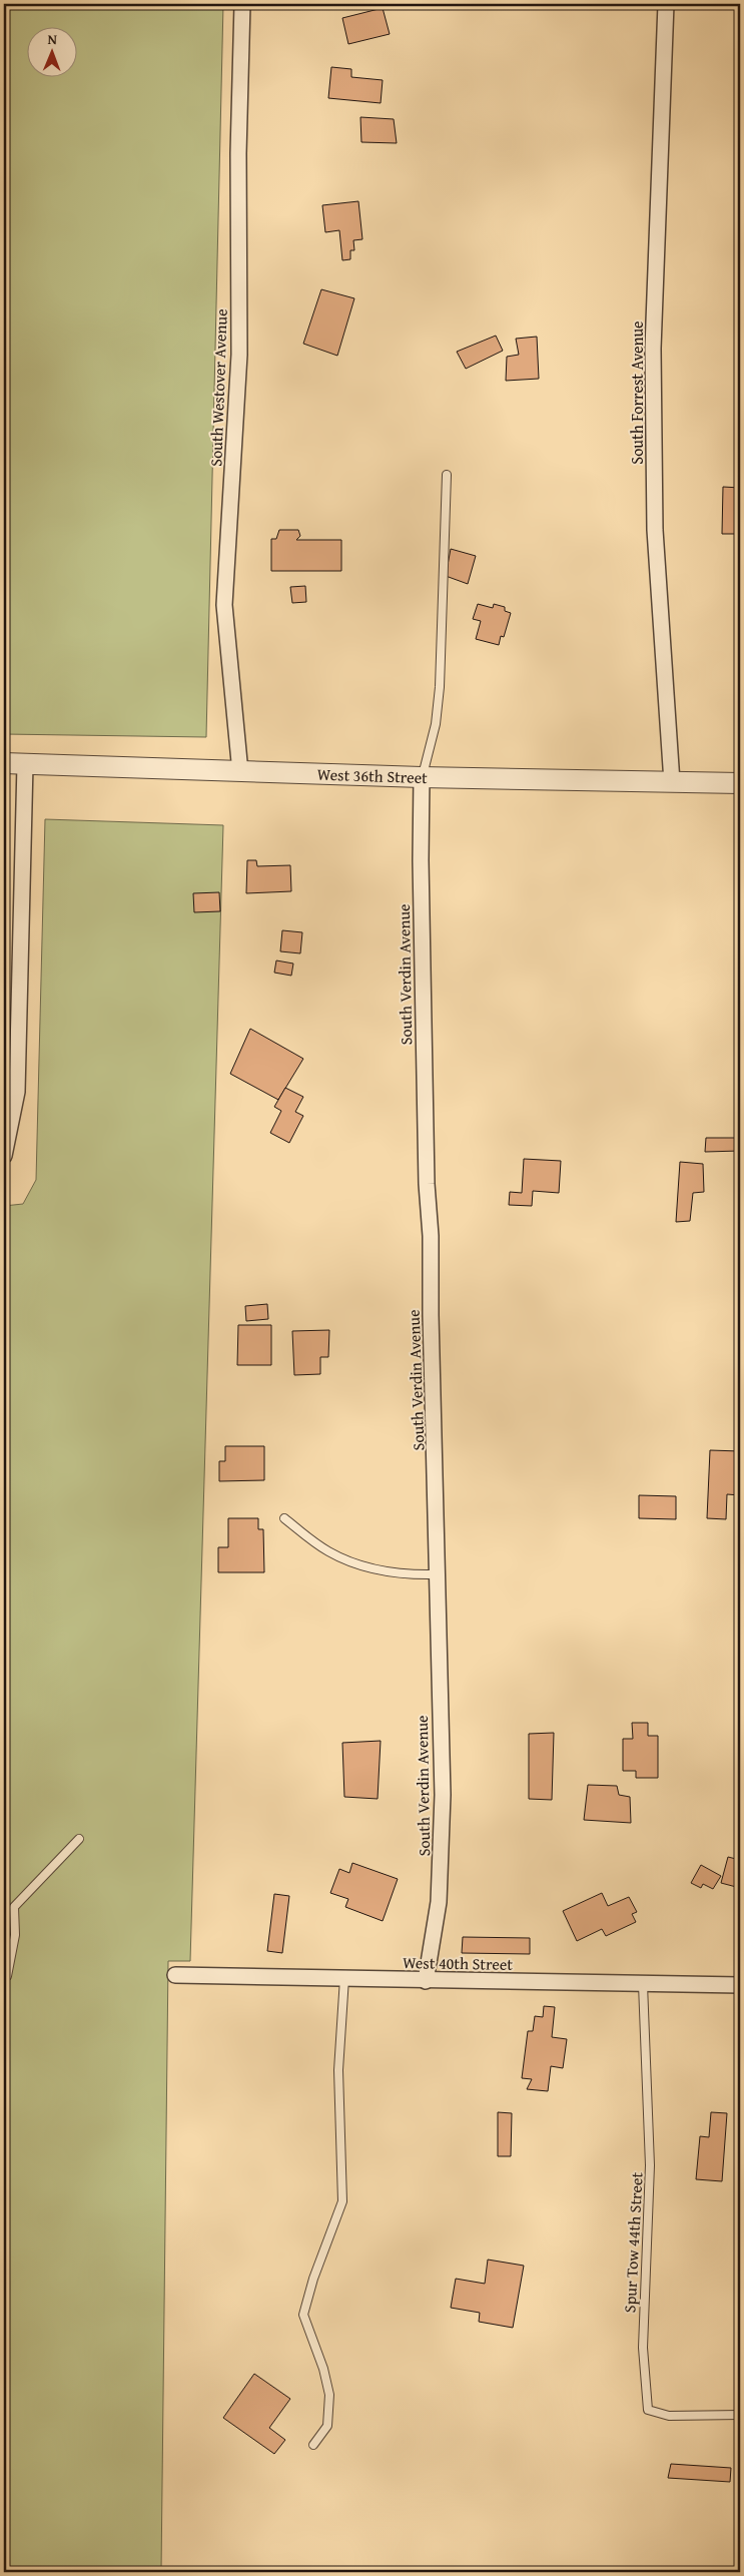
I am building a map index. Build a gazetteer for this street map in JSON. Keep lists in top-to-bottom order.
{
  "streets": {
    "street": [
      "South Westover Avenue",
      "South Forrest Avenue",
      "West 36th Street",
      "South Verdin Avenue",
      "West 40th Street"
    ],
    "lane": ["Spur Tow 44th Street"]
  },
  "crossings": [
    ["South Westover Avenue", "West 36th Street"],
    ["South Forrest Avenue", "West 36th Street"],
    ["West 36th Street", "South Verdin Avenue"],
    ["South Verdin Avenue", "West 40th Street"],
    ["West 40th Street", "Spur Tow 44th Street"]
  ],
  "north": "top"
}
